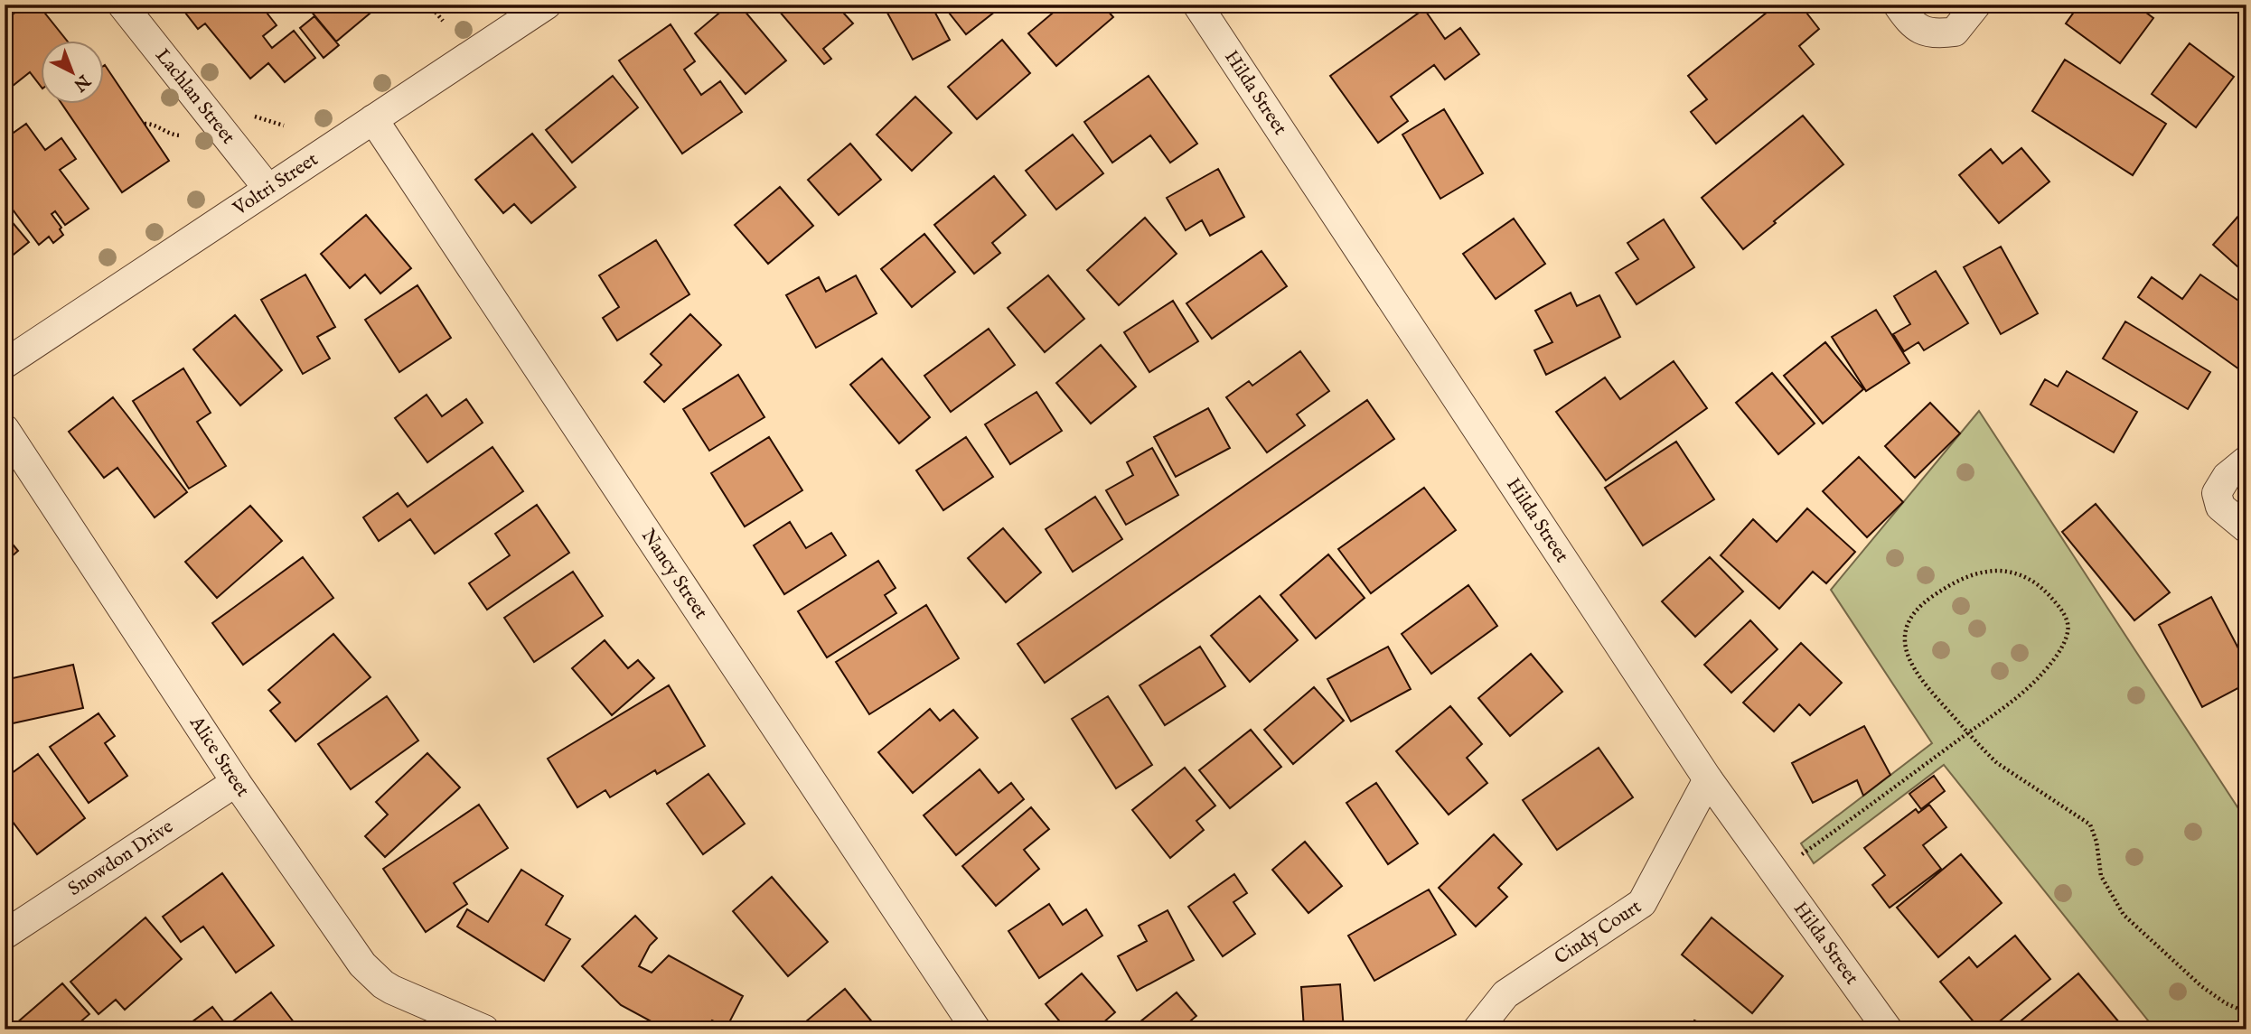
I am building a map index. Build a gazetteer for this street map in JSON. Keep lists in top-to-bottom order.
{
  "streets": {
    "street": [
      "Hilda Street",
      "Lachlan Street",
      "Voltri Street",
      "Nancy Street",
      "Alice Street",
      "Snowdon Drive",
      "Cindy Court"
    ]
  },
  "crossings": [
    ["Hilda Street", "Cindy Court"],
    ["Lachlan Street", "Voltri Street"],
    ["Voltri Street", "Nancy Street"],
    ["Alice Street", "Snowdon Drive"]
  ],
  "north": "bottom right"
}
